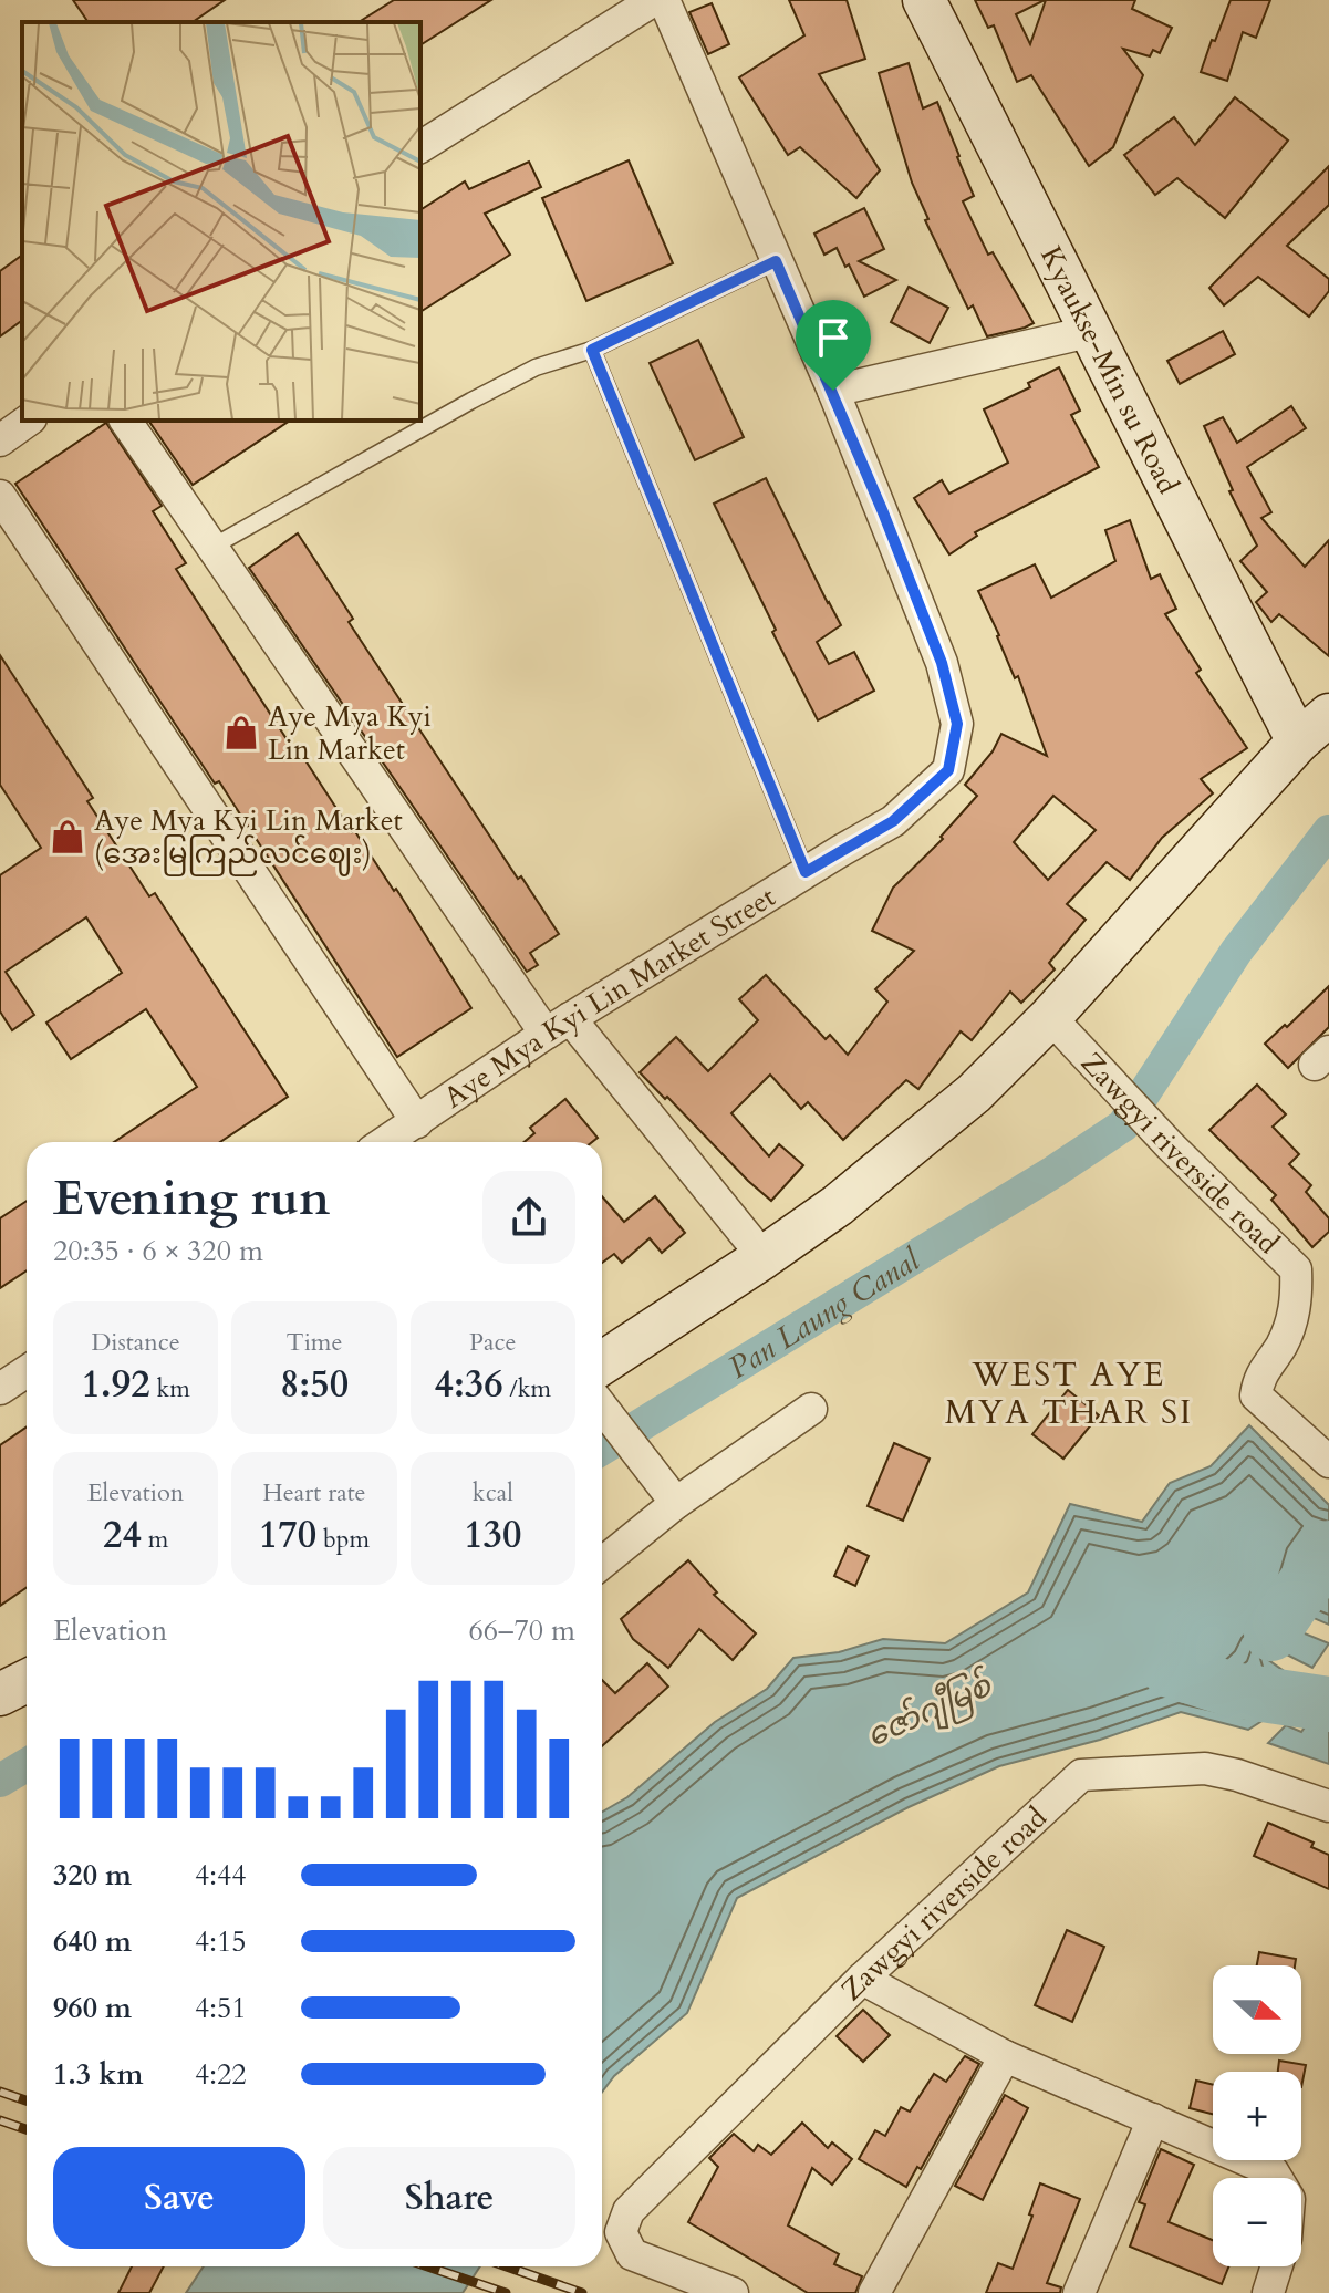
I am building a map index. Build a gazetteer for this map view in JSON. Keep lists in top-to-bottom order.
{
  "streets": {
    "street": ["Kyaukse-Min su Road", "Aye Mya Kyi Lin Market Street", "Zawgyi riverside road"]
  },
  "districts": ["WEST AYE MYA THAR SI"],
  "water": ["Pan Laung Canal", "ဇော်ဂျီမြစ်"],
  "places": {
    "shop": ["Aye Mya Kyi Lin Market", "Aye Mya Kyi Lin Market (အေးမြကြည်လင်ဈေး)"]
  },
  "north": "right",
  "page": {
    "heading": ["Evening run", "20:35 · 6 × 320 m"],
    "stats": [
      ["Distance", "1.92 km"],
      ["Time", "8:50"],
      ["Pace", "4:36 /km"],
      ["Elevation", "24 m"],
      ["Heart rate", "170 bpm"],
      ["kcal", "130"]
    ],
    "chart": ["Elevation", "66–70 m"],
    "list": [
      {
        "name": "320 m",
        "note": "4:44"
      },
      {
        "name": "640 m",
        "note": "4:15"
      },
      {
        "name": "960 m",
        "note": "4:51"
      },
      {
        "name": "1.3 km",
        "note": "4:22"
      }
    ],
    "map_buttons": ["+", "−"],
    "buttons": ["Save", "Share"]
  }
}
